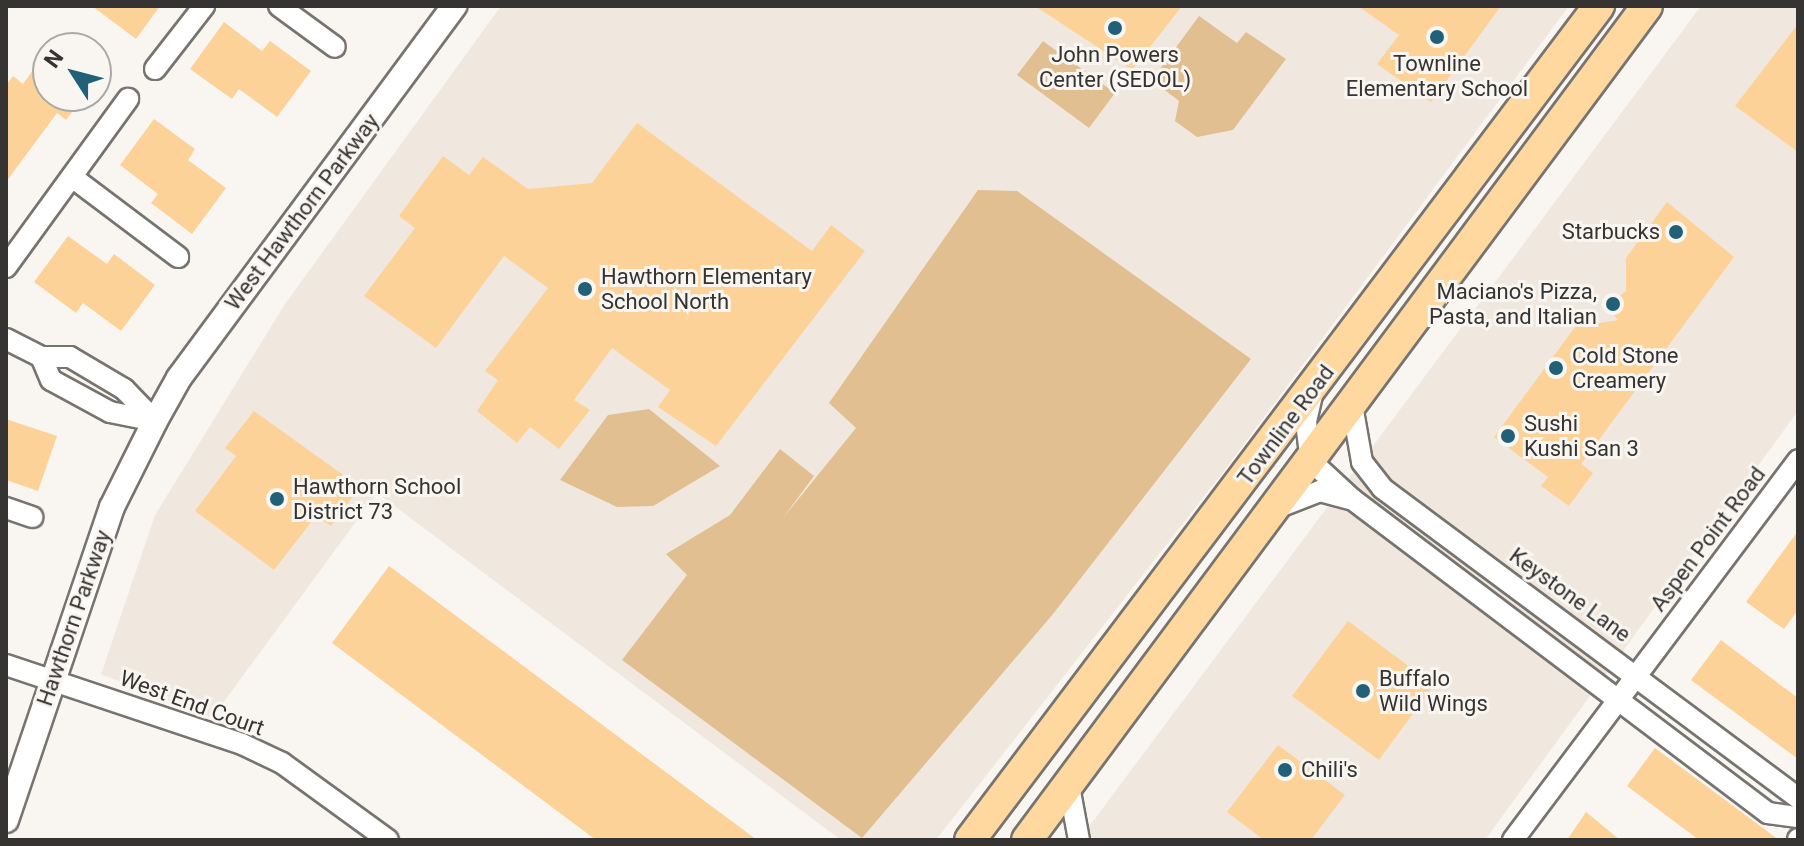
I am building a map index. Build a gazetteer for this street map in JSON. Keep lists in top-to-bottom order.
{
  "streets": {
    "main road": ["Townline Road"],
    "street": [
      "West Hawthorn Parkway",
      "Aspen Point Road",
      "Keystone Lane",
      "Hawthorn Parkway",
      "West End Court"
    ]
  },
  "crossings": [
    ["West Hawthorn Parkway", "Hawthorn Parkway"],
    ["Townline Road", "Keystone Lane"],
    ["Aspen Point Road", "Keystone Lane"],
    ["Hawthorn Parkway", "West End Court"]
  ],
  "places": [
    "John Powers Center (SEDOL)",
    "Townline Elementary School",
    "Starbucks",
    "Hawthorn Elementary School North",
    "Maciano's Pizza, Pasta, and Italian",
    "Cold Stone Creamery",
    "Sushi Kushi San 3",
    "Hawthorn School District 73",
    "Buffalo Wild Wings",
    "Chili's"
  ],
  "north": "top left"
}
